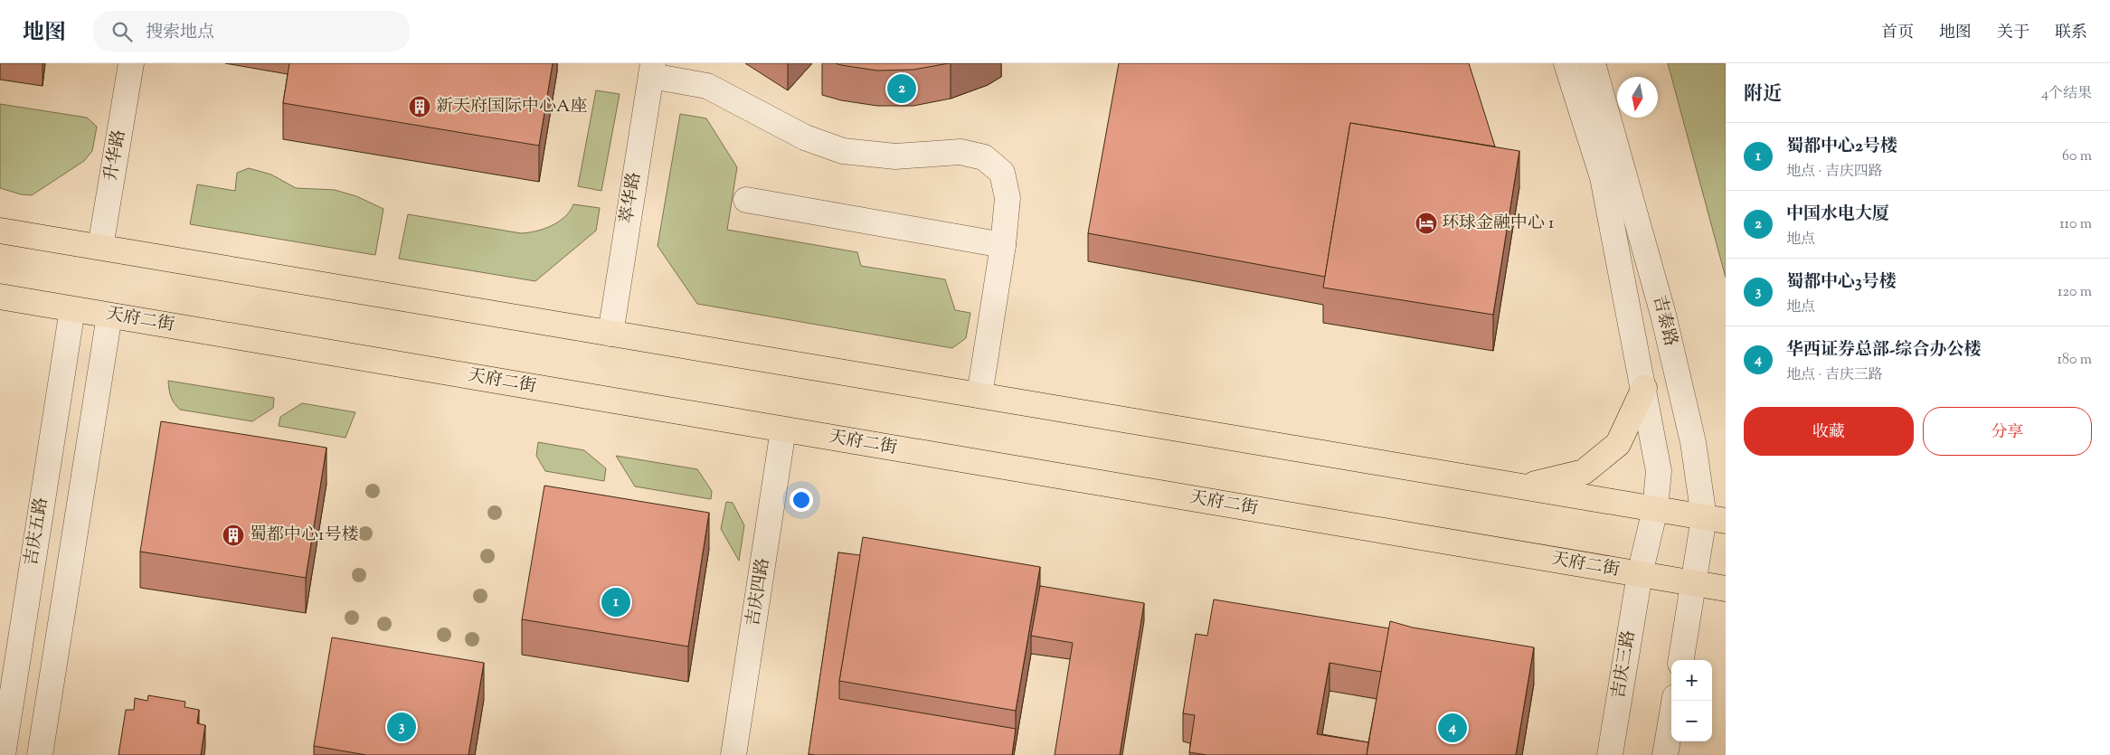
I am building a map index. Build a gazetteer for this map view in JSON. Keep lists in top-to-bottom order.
{
  "streets": {
    "main road": ["天府二街"],
    "street": [
      "升华路",
      "萃华路",
      "吉泰路",
      "吉庆五路",
      "吉庆四路",
      "吉庆三路"
    ]
  },
  "crossings": [
    ["天府二街", "吉泰路"],
    ["天府二街", "吉庆五路"],
    ["天府二街", "吉庆四路"],
    ["天府二街", "吉庆三路"],
    ["吉泰路", "吉庆三路"]
  ],
  "places": {
    "building": ["新天府国际中心A座", "蜀都中心1号楼"],
    "hotel": ["环球金融中心 1"]
  },
  "north": "bottom",
  "page": {
    "header": "地图",
    "search": "搜索地点",
    "nav": [
      "首页",
      "地图",
      "关于",
      "联系"
    ],
    "heading": ["附近", "4个结果"],
    "pins": [
      "2",
      "1",
      "3",
      "4"
    ],
    "list": [
      {
        "mark": "1",
        "name": "蜀都中心2号楼",
        "note": "地点 · 吉庆四路",
        "value": "60 m"
      },
      {
        "mark": "2",
        "name": "中国水电大厦",
        "note": "地点",
        "value": "110 m"
      },
      {
        "mark": "3",
        "name": "蜀都中心3号楼",
        "note": "地点",
        "value": "120 m"
      },
      {
        "mark": "4",
        "name": "华西证券总部-综合办公楼",
        "note": "地点 · 吉庆三路",
        "value": "180 m"
      }
    ],
    "buttons": ["收藏", "分享"],
    "map_buttons": ["+", "−"]
  }
}
